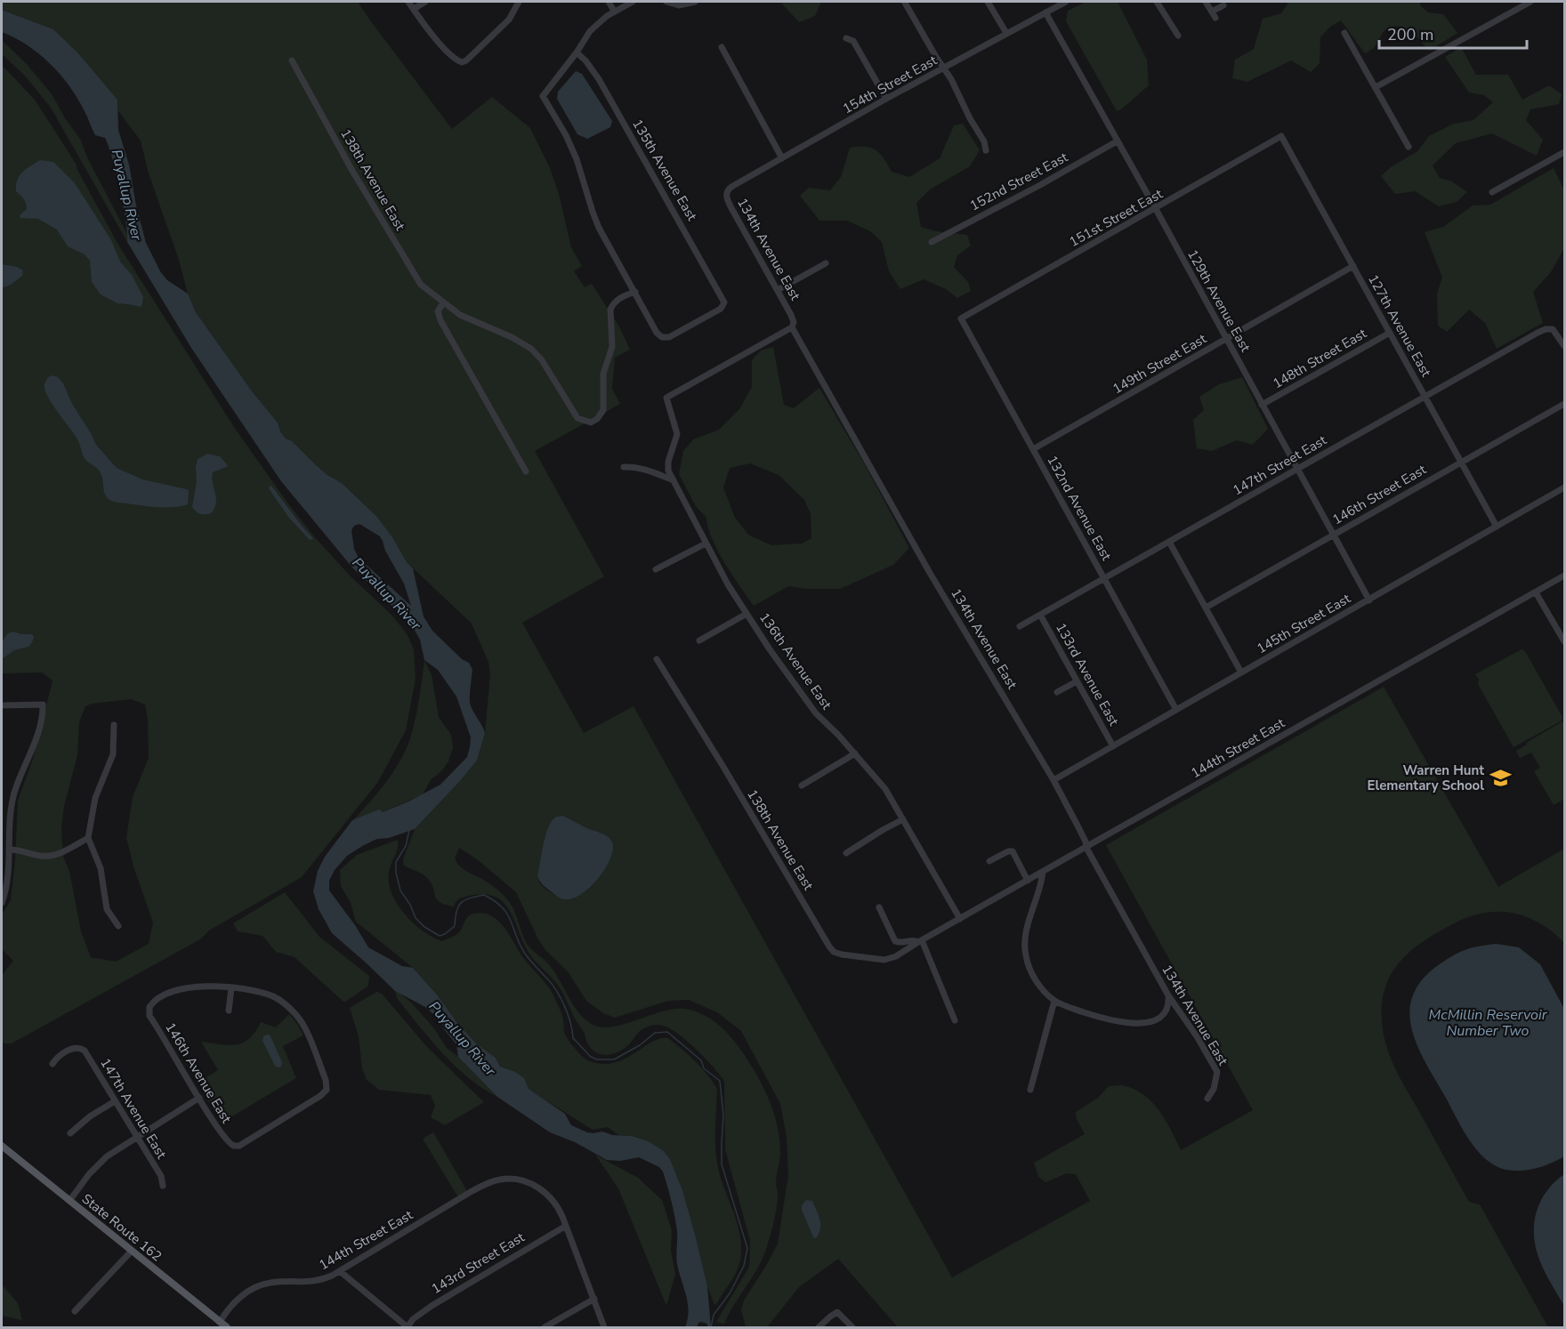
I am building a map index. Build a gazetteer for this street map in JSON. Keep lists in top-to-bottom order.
{
  "streets": {
    "main road": ["State Route 162"],
    "street": [
      "154th Street East",
      "135th Avenue East",
      "138th Avenue East",
      "152nd Street East",
      "151st Street East",
      "134th Avenue East",
      "129th Avenue East",
      "127th Avenue East",
      "148th Street East",
      "149th Street East",
      "147th Street East",
      "146th Street East",
      "132nd Avenue East",
      "145th Street East",
      "136th Avenue East",
      "133rd Avenue East",
      "144th Street East",
      "146th Avenue East",
      "147th Avenue East",
      "143rd Street East"
    ]
  },
  "crossings": [
    ["154th Street East", "134th Avenue East"],
    ["154th Street East", "129th Avenue East"],
    ["135th Avenue East", "138th Avenue East"],
    ["138th Avenue East", "144th Street East"],
    ["152nd Street East", "129th Avenue East"],
    ["151st Street East", "129th Avenue East"],
    ["151st Street East", "127th Avenue East"],
    ["151st Street East", "132nd Avenue East"],
    ["134th Avenue East", "145th Street East"],
    ["134th Avenue East", "136th Avenue East"],
    ["134th Avenue East", "144th Street East"],
    ["129th Avenue East", "148th Street East"],
    ["129th Avenue East", "149th Street East"],
    ["129th Avenue East", "147th Street East"],
    ["129th Avenue East", "146th Street East"],
    ["129th Avenue East", "145th Street East"],
    ["127th Avenue East", "148th Street East"],
    ["127th Avenue East", "149th Street East"],
    ["127th Avenue East", "147th Street East"],
    ["127th Avenue East", "146th Street East"],
    ["127th Avenue East", "145th Street East"],
    ["149th Street East", "132nd Avenue East"],
    ["147th Street East", "132nd Avenue East"],
    ["147th Street East", "133rd Avenue East"],
    ["132nd Avenue East", "145th Street East"],
    ["145th Street East", "133rd Avenue East"],
    ["136th Avenue East", "144th Street East"],
    ["144th Street East", "State Route 162"],
    ["144th Street East", "143rd Street East"]
  ],
  "water": ["Puyallup River", "McMillin Reservoir Number Two"],
  "places": {
    "school or university": ["Warren Hunt Elementary School"]
  },
  "scale_bar": "200 m"
}
